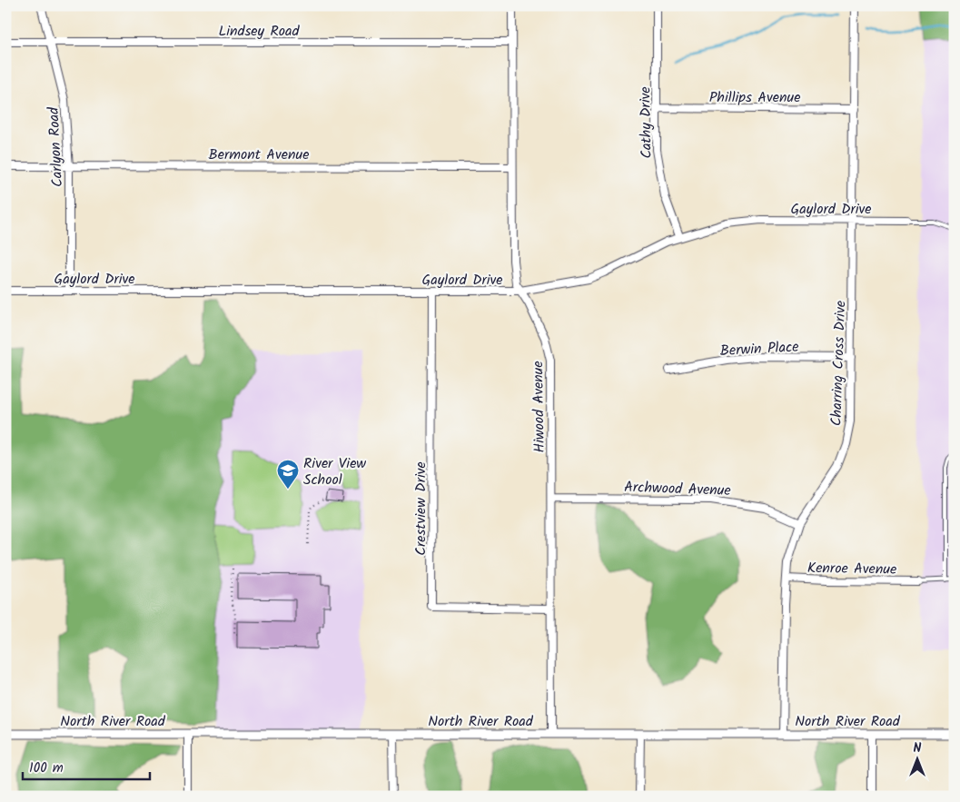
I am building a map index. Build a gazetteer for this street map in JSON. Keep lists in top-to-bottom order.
{
  "streets": {
    "street": [
      "Lindsey Road",
      "Phillips Avenue",
      "Cathy Drive",
      "Carlyon Road",
      "Bermont Avenue",
      "Gaylord Drive",
      "Berwin Place",
      "Charring Cross Drive",
      "Hiwood Avenue",
      "Archwood Avenue",
      "Crestview Drive",
      "Kenroe Avenue",
      "North River Road"
    ]
  },
  "crossings": [
    ["Lindsey Road", "Carlyon Road"],
    ["Lindsey Road", "Hiwood Avenue"],
    ["Phillips Avenue", "Cathy Drive"],
    ["Phillips Avenue", "Charring Cross Drive"],
    ["Cathy Drive", "Gaylord Drive"],
    ["Carlyon Road", "Bermont Avenue"],
    ["Carlyon Road", "Gaylord Drive"],
    ["Bermont Avenue", "Hiwood Avenue"],
    ["Gaylord Drive", "Charring Cross Drive"],
    ["Gaylord Drive", "Hiwood Avenue"],
    ["Gaylord Drive", "Crestview Drive"],
    ["Berwin Place", "Charring Cross Drive"],
    ["Charring Cross Drive", "Archwood Avenue"],
    ["Charring Cross Drive", "Kenroe Avenue"],
    ["Charring Cross Drive", "North River Road"],
    ["Hiwood Avenue", "Archwood Avenue"],
    ["Hiwood Avenue", "Crestview Drive"],
    ["Hiwood Avenue", "North River Road"]
  ],
  "places": {
    "school or university": ["River View School"]
  },
  "scale_bar": "100 m",
  "north": "top"
}
